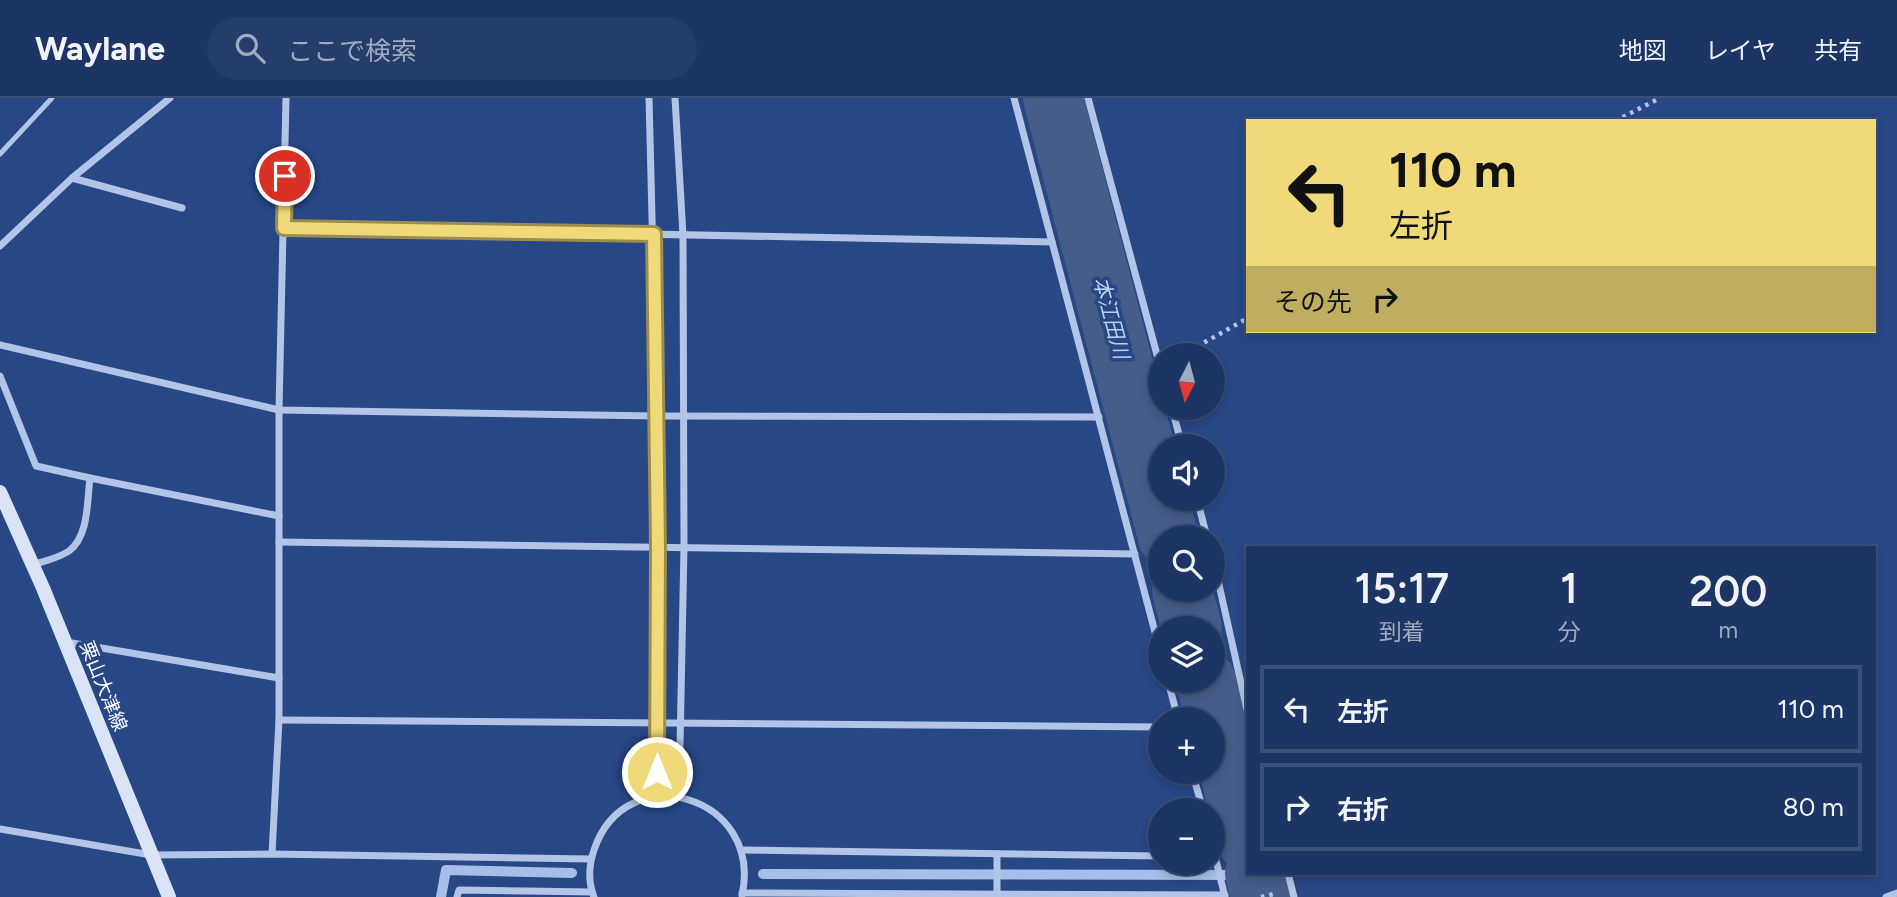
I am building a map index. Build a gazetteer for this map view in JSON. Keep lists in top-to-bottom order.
{
  "streets": {
    "main road": ["栗山大津線"]
  },
  "water": ["本江田川"],
  "north": "bottom",
  "page": {
    "header": "Waylane",
    "search": "ここで検索",
    "nav": ["地図", "レイヤ", "共有"],
    "turn": ["110 m", "左折"],
    "then": "その先",
    "map_buttons": ["+", "−"],
    "eta": [
      "15:17",
      "到着",
      "1",
      "分",
      "200",
      "m"
    ],
    "list": [
      {
        "name": "左折",
        "value": "110 m"
      },
      {
        "name": "右折",
        "value": "80 m"
      }
    ]
  }
}
